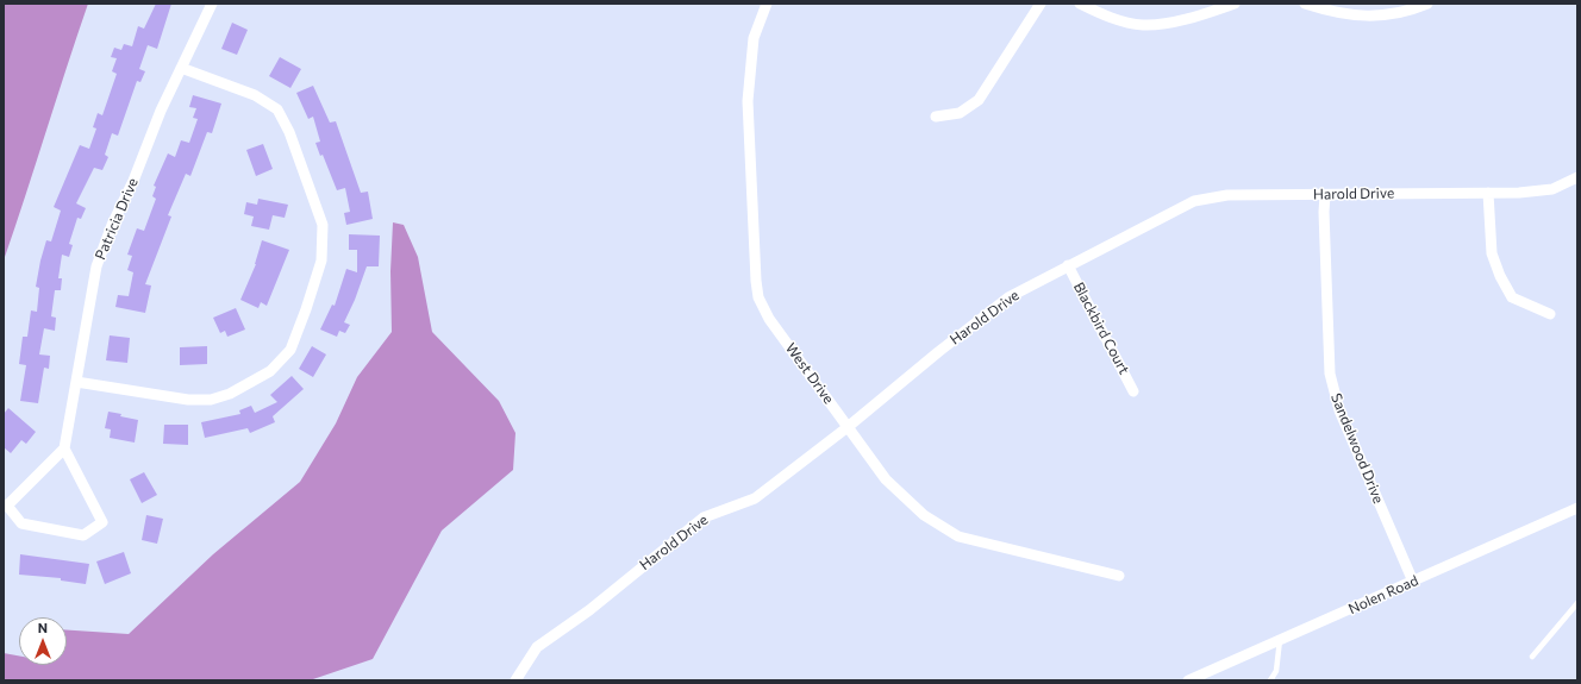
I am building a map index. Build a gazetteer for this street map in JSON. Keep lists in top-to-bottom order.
{
  "streets": {
    "street": [
      "Harold Drive",
      "Patricia Drive",
      "Blackbird Court",
      "West Drive",
      "Sandelwood Drive",
      "Nolen Road"
    ]
  },
  "crossings": [
    ["Harold Drive", "Blackbird Court"],
    ["Harold Drive", "West Drive"],
    ["Harold Drive", "Sandelwood Drive"],
    ["Sandelwood Drive", "Nolen Road"]
  ],
  "north": "top"
}
